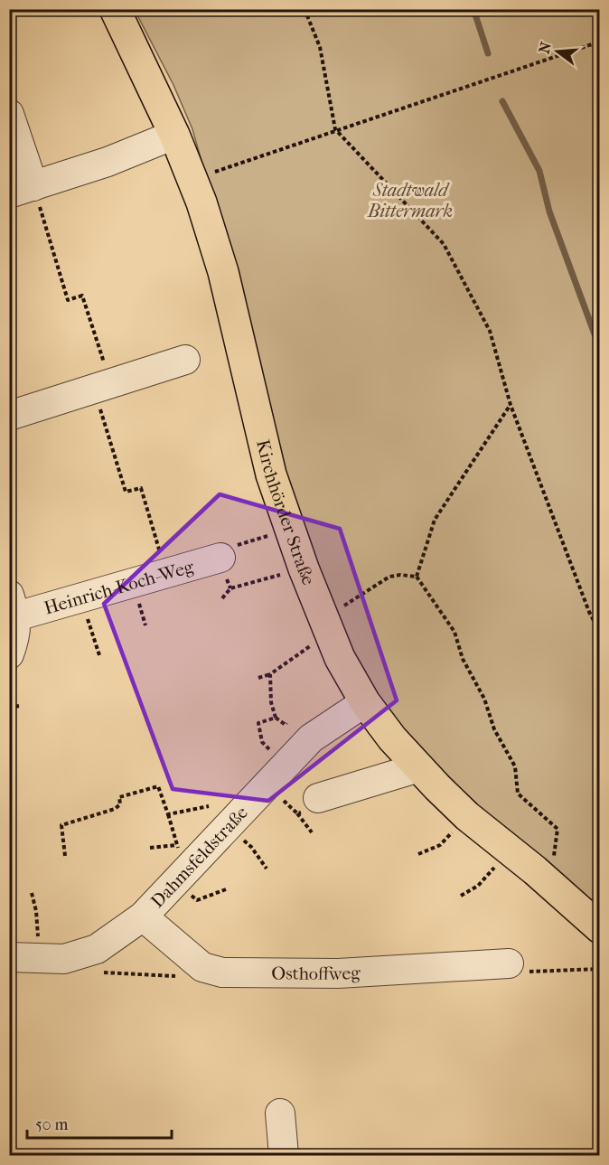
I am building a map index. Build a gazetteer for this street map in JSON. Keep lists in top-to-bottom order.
{
  "streets": {
    "main road": ["Kirchhörder Straße"],
    "street": ["Heinrich-Koch-Weg", "Dahmsfeldstraße", "Osthoffweg"]
  },
  "crossings": [
    ["Kirchhörder Straße", "Dahmsfeldstraße"],
    ["Dahmsfeldstraße", "Osthoffweg"]
  ],
  "parks": ["Stadtwald Bittermark"],
  "scale_bar": "50 m",
  "north": "left"
}
